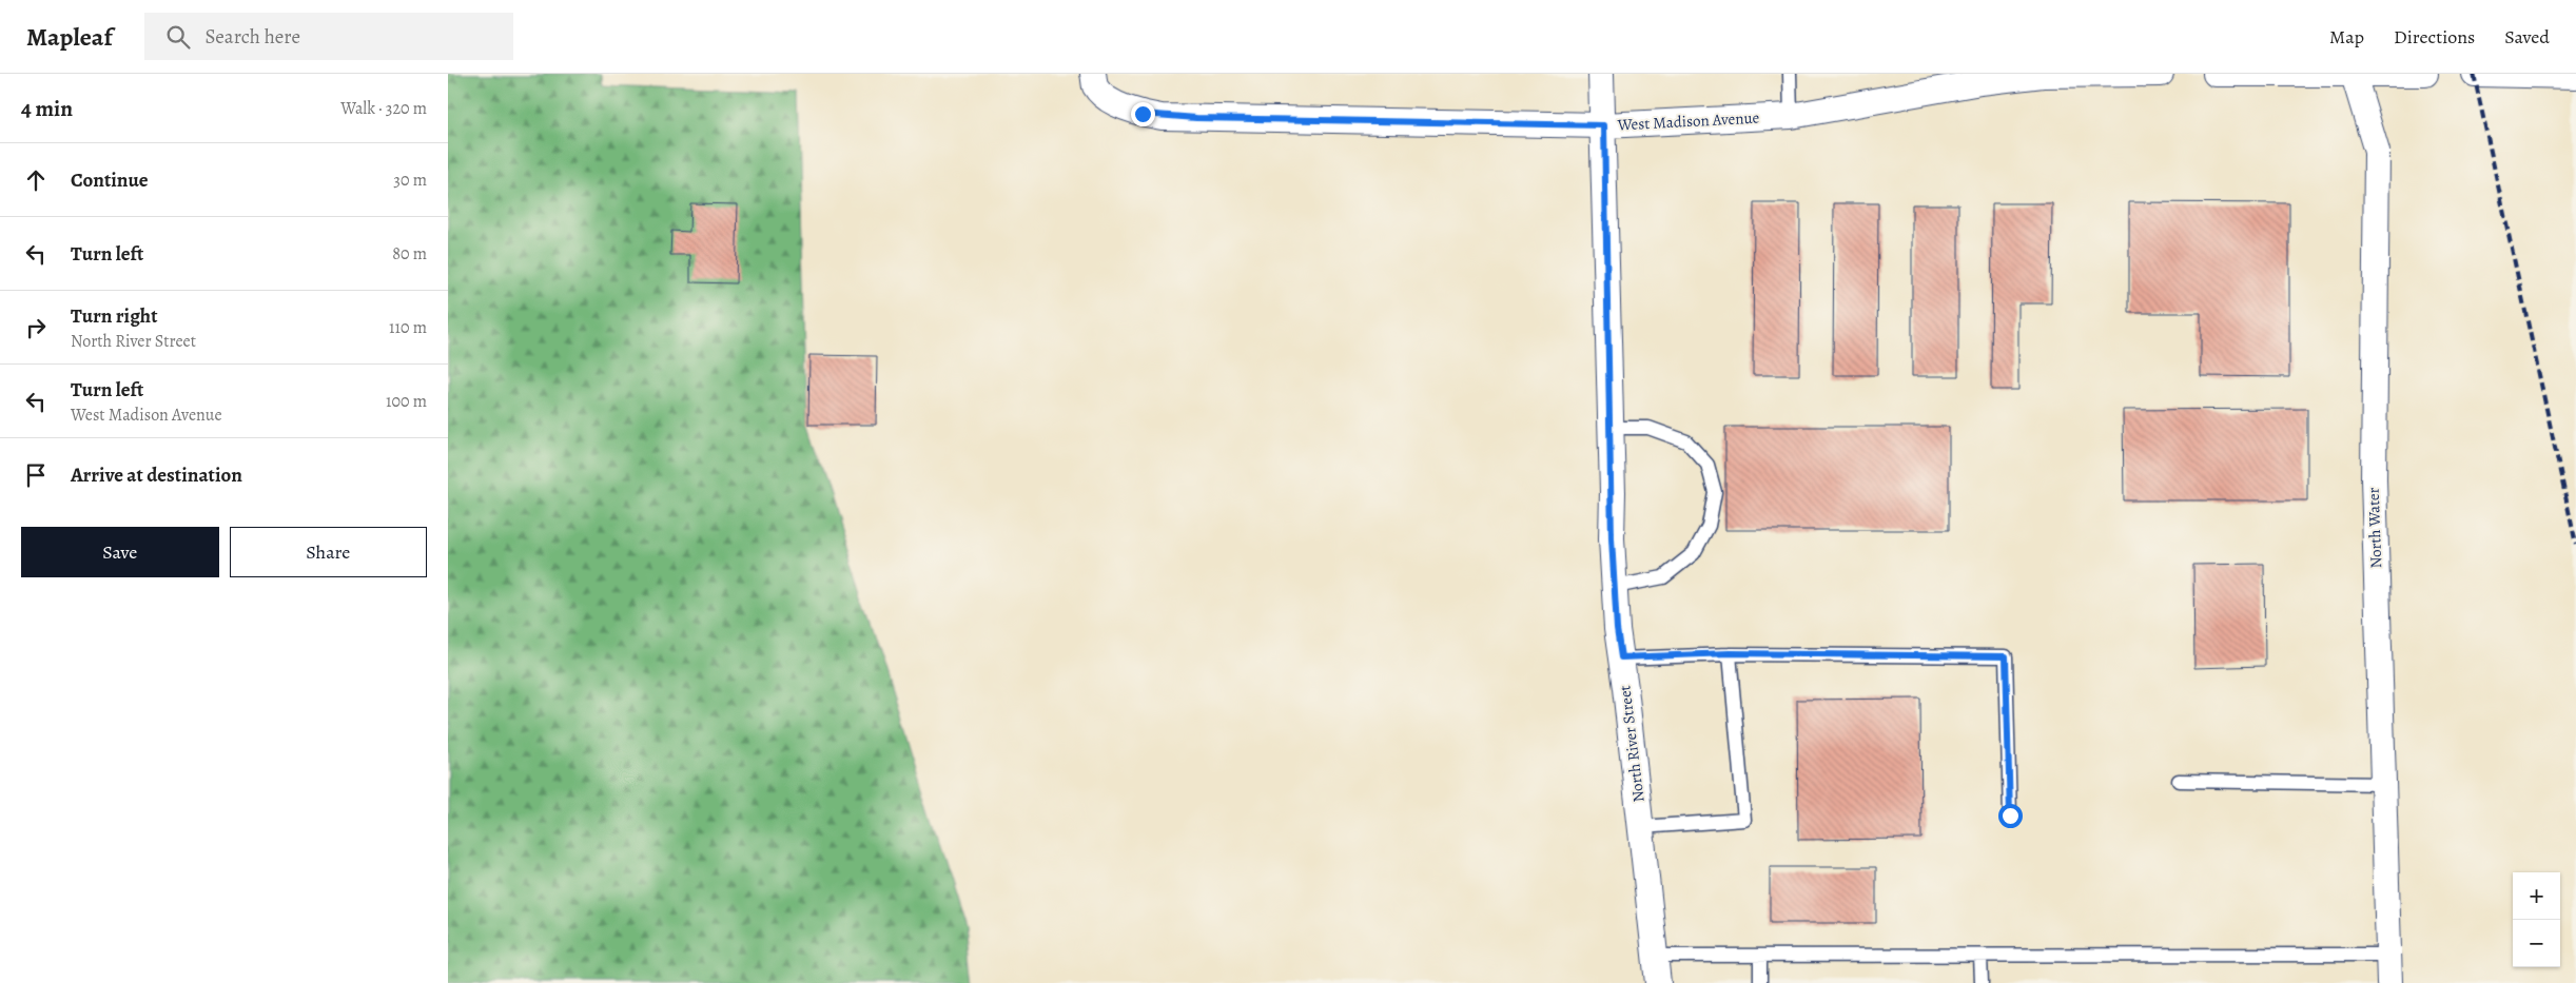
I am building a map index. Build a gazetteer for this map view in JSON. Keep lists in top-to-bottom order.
{
  "streets": {
    "street": ["West Madison Avenue", "North Water", "North River Street"]
  },
  "crossings": [
    ["West Madison Avenue", "North River Street"]
  ],
  "page": {
    "header": "Mapleaf",
    "search": "Search here",
    "nav": ["Map", "Directions", "Saved"],
    "heading": ["4 min", "Walk · 320 m"],
    "list": [
      ["Continue", "30 m"],
      ["Turn left", "80 m"],
      ["Turn right", "North River Street", "110 m"],
      ["Turn left", "West Madison Avenue", "100 m"],
      "Arrive at destination"
    ],
    "buttons": ["Save", "Share"],
    "map_buttons": ["+", "−"]
  }
}
